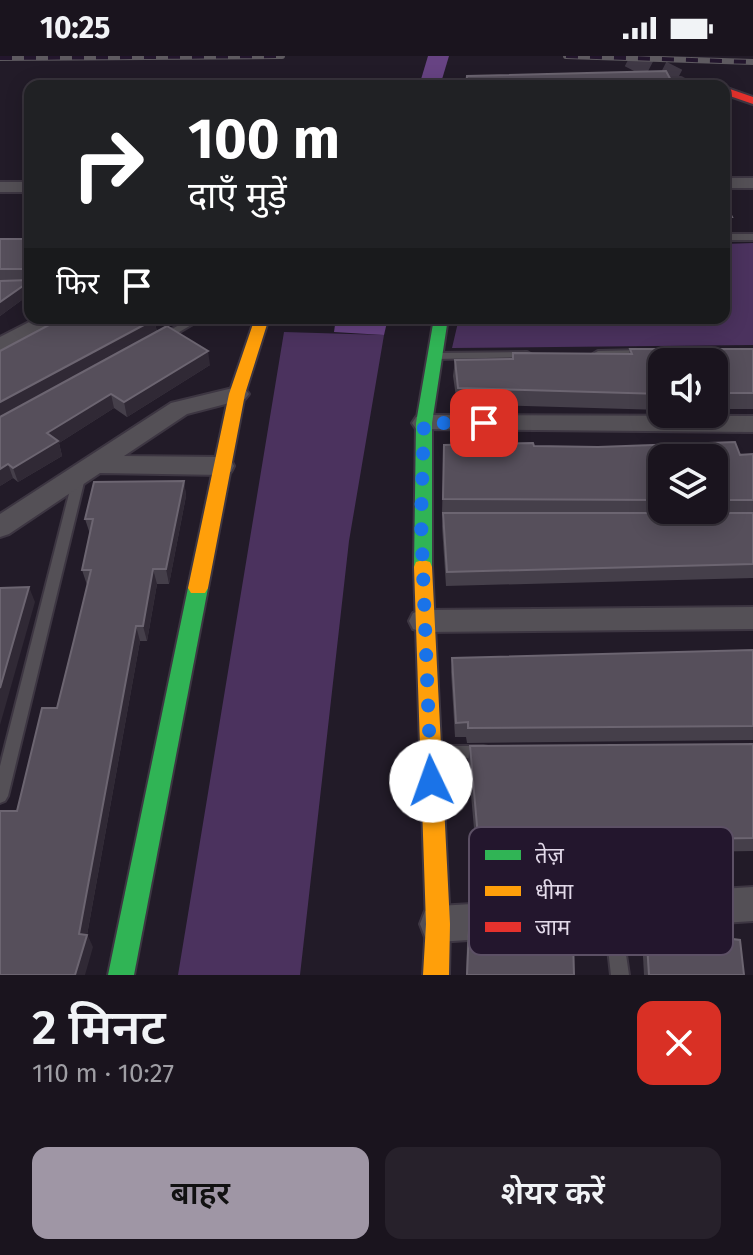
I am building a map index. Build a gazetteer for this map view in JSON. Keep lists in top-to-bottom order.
{
  "legend": ["तेज़", "धीमा", "जाम"],
  "page": {
    "status": "10:25",
    "turn": ["100 m", "दाएँ मुड़ें"],
    "then": "फिर",
    "heading": ["2 मिनट", "110 m · 10:27"],
    "buttons": ["बाहर", "शेयर करें"]
  }
}
